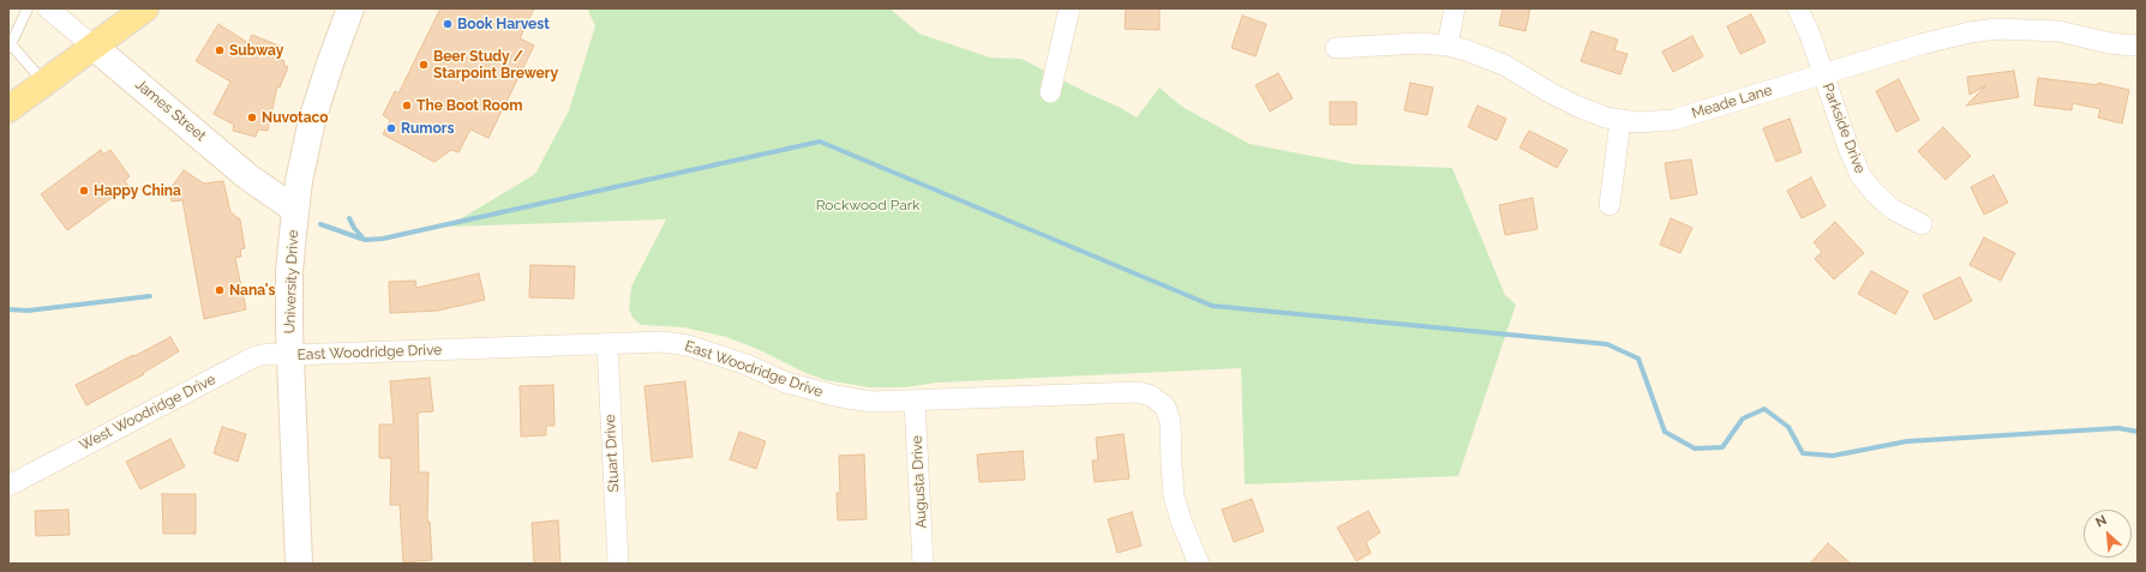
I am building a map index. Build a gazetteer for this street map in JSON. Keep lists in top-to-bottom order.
{
  "streets": {
    "street": [
      "Meade Lane",
      "James Street",
      "Parkside Drive",
      "University Drive",
      "East Woodridge Drive",
      "West Woodridge Drive",
      "Stuart Drive",
      "Augusta Drive"
    ]
  },
  "crossings": [
    ["Meade Lane", "Parkside Drive"],
    ["James Street", "University Drive"],
    ["University Drive", "East Woodridge Drive"],
    ["University Drive", "West Woodridge Drive"],
    ["East Woodridge Drive", "West Woodridge Drive"],
    ["East Woodridge Drive", "Stuart Drive"],
    ["East Woodridge Drive", "Augusta Drive"]
  ],
  "parks": ["Rockwood Park"],
  "places": [
    "Book Harvest",
    "Subway",
    "Beer Study / Starpoint Brewery",
    "The Boot Room",
    "Nuvotaco",
    "Rumors",
    "Happy China",
    "Nana's"
  ],
  "north": "top left"
}
